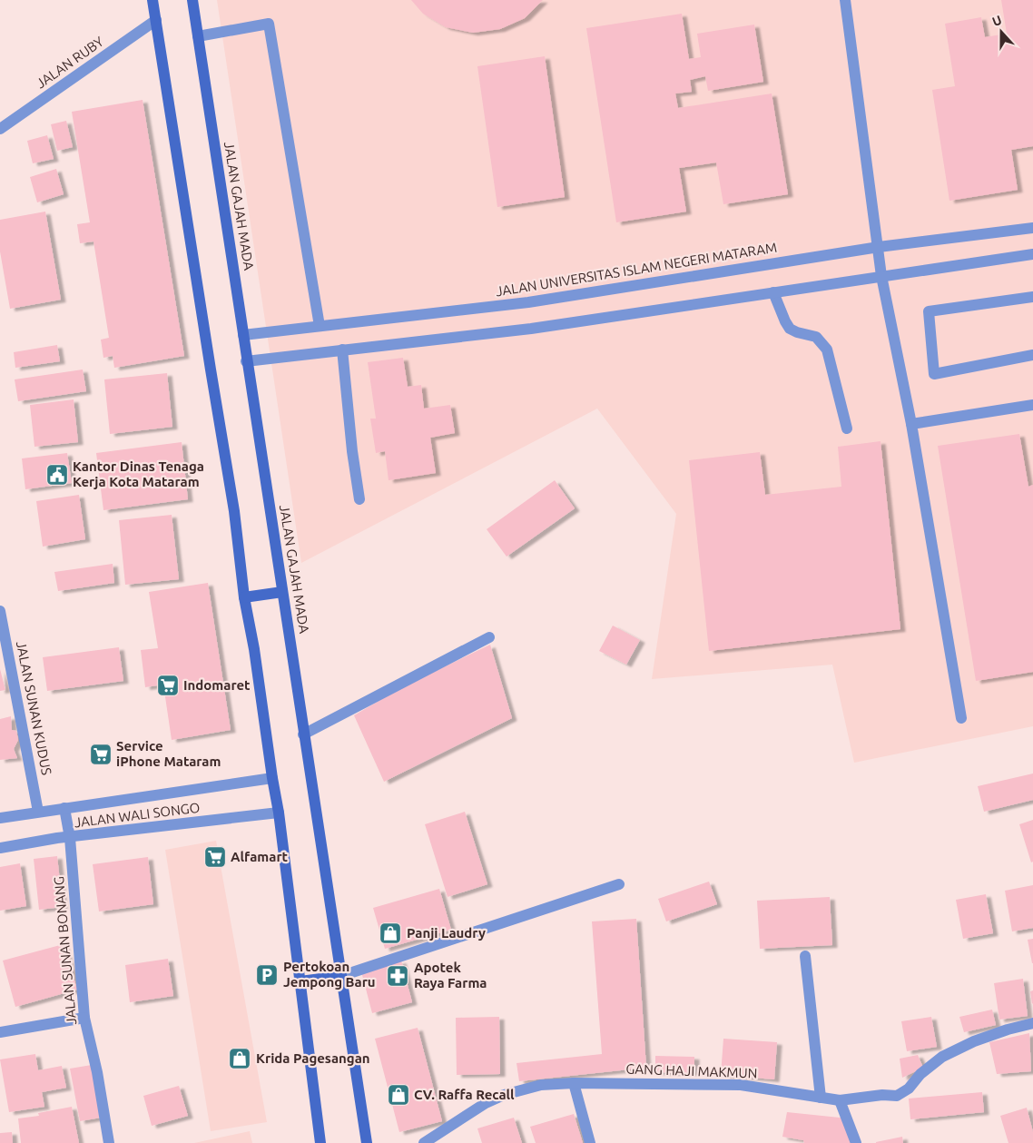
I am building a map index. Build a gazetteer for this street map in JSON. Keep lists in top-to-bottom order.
{
  "streets": {
    "main road": ["JALAN GAJAH MADA"],
    "street": [
      "JALAN RUBY",
      "JALAN UNIVERSITAS ISLAM NEGERI MATARAM",
      "JALAN SUNAN KUDUS",
      "JALAN WALI SONGO",
      "JALAN SUNAN BONANG",
      "GANG HAJI MAKMUN"
    ]
  },
  "crossings": [
    ["JALAN GAJAH MADA", "JALAN UNIVERSITAS ISLAM NEGERI MATARAM"],
    ["JALAN SUNAN KUDUS", "JALAN WALI SONGO"],
    ["JALAN WALI SONGO", "JALAN SUNAN BONANG"]
  ],
  "places": {
    "public building": ["Kantor Dinas Tenaga Kerja Kota Mataram"],
    "supermarket": ["Indomaret", "Service iPhone Mataram", "Alfamart"],
    "shop": ["Panji Laudry", "Krida Pagesangan", "CV. Raffa Recall"],
    "parking": ["Pertokoan Jempong Baru"],
    "pharmacy": ["Apotek Raya Farma"]
  },
  "north": "top"
}
